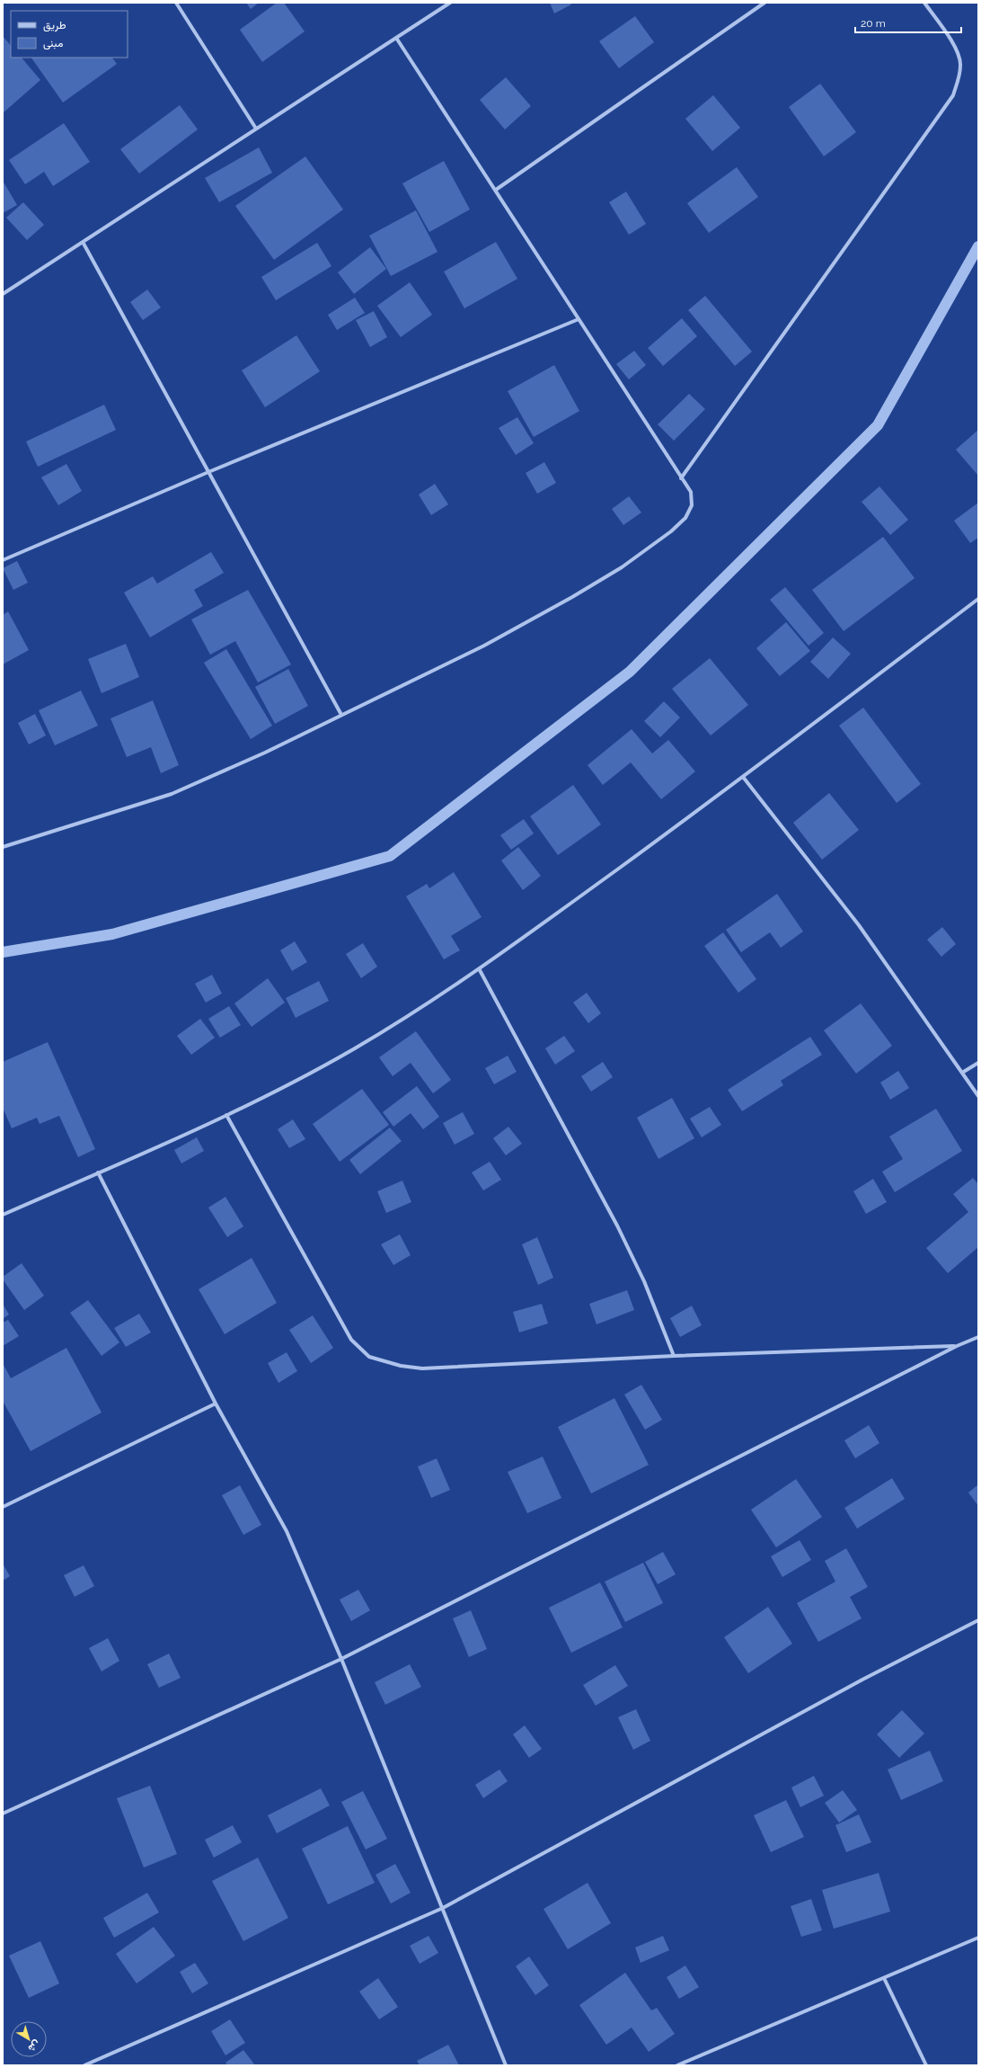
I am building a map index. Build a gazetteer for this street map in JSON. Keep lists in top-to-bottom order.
{
  "legend": ["طريق", "مبنى"],
  "scale_bar": "20 m",
  "north": "bottom right"
}
